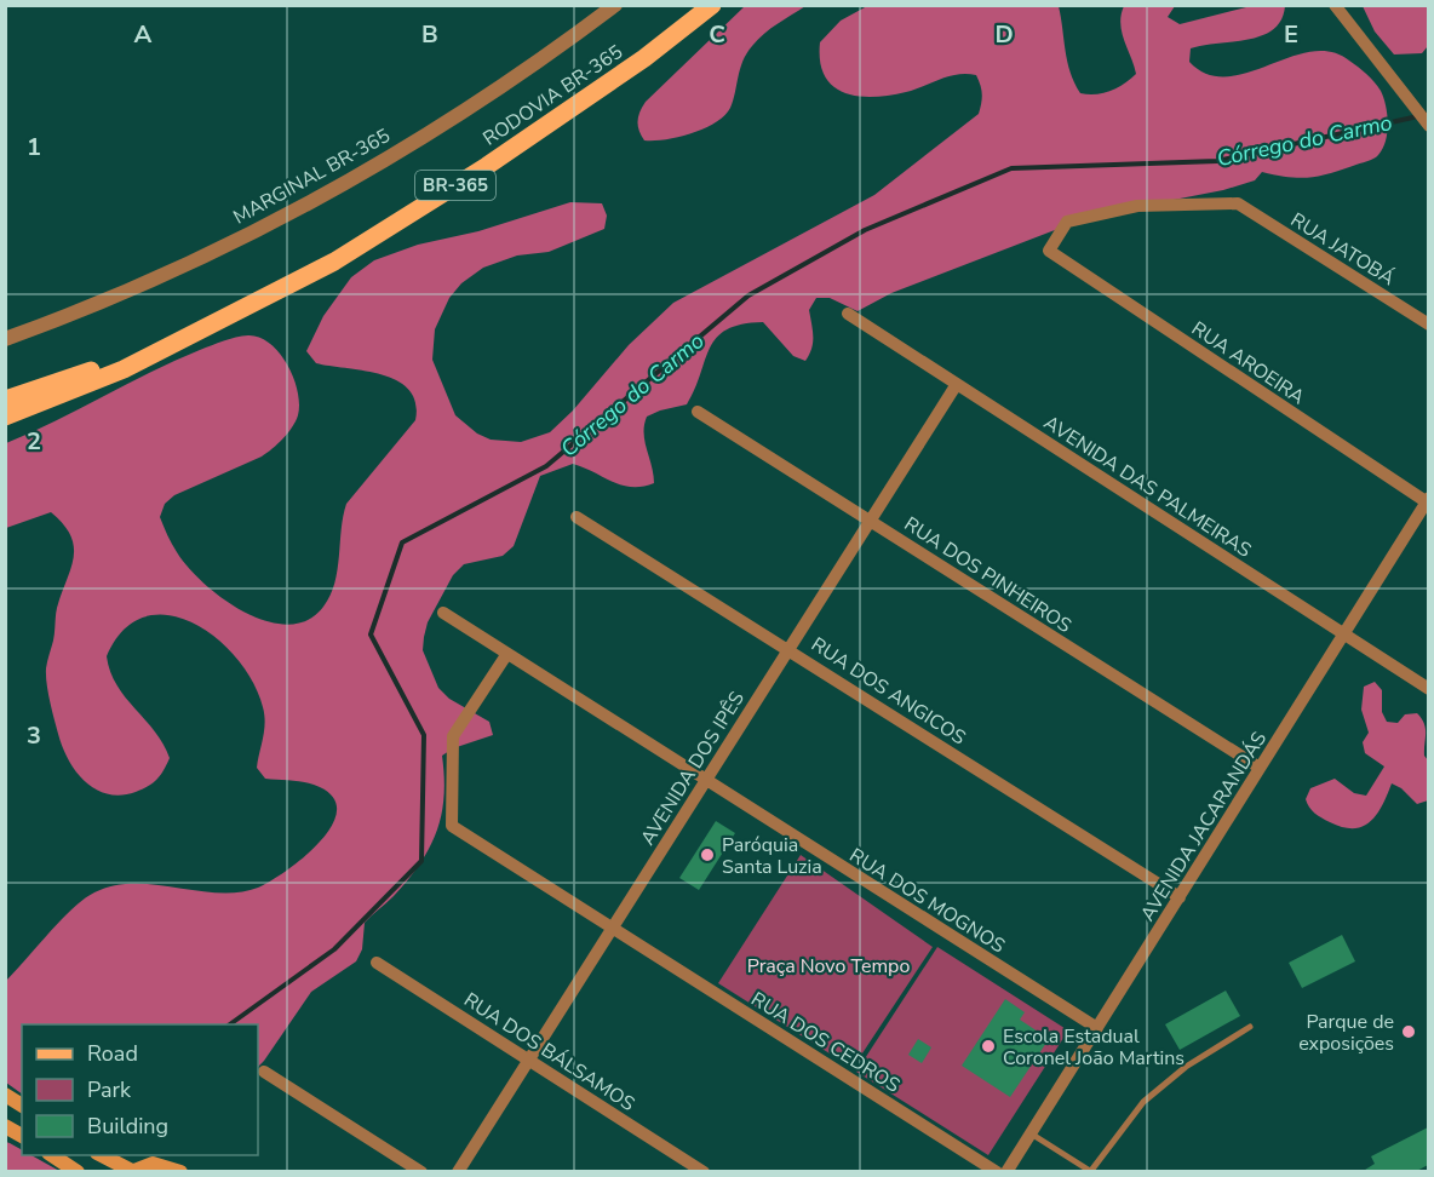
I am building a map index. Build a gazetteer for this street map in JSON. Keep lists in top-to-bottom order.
{
  "streets": {
    "main road": ["RODOVIA BR-365", "BR-365"],
    "street": [
      "MARGINAL BR-365",
      "RUA JATOBÁ",
      "RUA AROEIRA",
      "AVENIDA DAS PALMEIRAS",
      "RUA DOS PINHEIROS",
      "RUA DOS ANGICOS",
      "AVENIDA DOS IPÊS",
      "AVENIDA JACARANDÁS",
      "RUA DOS MOGNOS",
      "RUA DOS CEDROS",
      "RUA DOS BÁLSAMOS"
    ]
  },
  "crossings": [
    ["RUA JATOBÁ", "RUA AROEIRA"],
    ["RUA AROEIRA", "AVENIDA JACARANDÁS"],
    ["AVENIDA DAS PALMEIRAS", "AVENIDA DOS IPÊS"],
    ["AVENIDA DAS PALMEIRAS", "AVENIDA JACARANDÁS"],
    ["RUA DOS PINHEIROS", "AVENIDA DOS IPÊS"],
    ["RUA DOS PINHEIROS", "AVENIDA JACARANDÁS"],
    ["RUA DOS ANGICOS", "AVENIDA DOS IPÊS"],
    ["RUA DOS ANGICOS", "AVENIDA JACARANDÁS"],
    ["AVENIDA DOS IPÊS", "RUA DOS MOGNOS"],
    ["AVENIDA DOS IPÊS", "RUA DOS CEDROS"],
    ["AVENIDA DOS IPÊS", "RUA DOS BÁLSAMOS"],
    ["AVENIDA JACARANDÁS", "RUA DOS MOGNOS"],
    ["RUA DOS MOGNOS", "RUA DOS CEDROS"]
  ],
  "water": ["Córrego do Carmo"],
  "parks": ["Praça Novo Tempo"],
  "places": ["Paróquia Santa Luzia", "Parque de exposições", "Escola Estadual Coronel João Martins"],
  "legend": ["Road", "Park", "Building"],
  "grid": {
    "columns": [
      "A",
      "B",
      "C",
      "D",
      "E"
    ],
    "rows": ["1", "2", "3"]
  }
}
